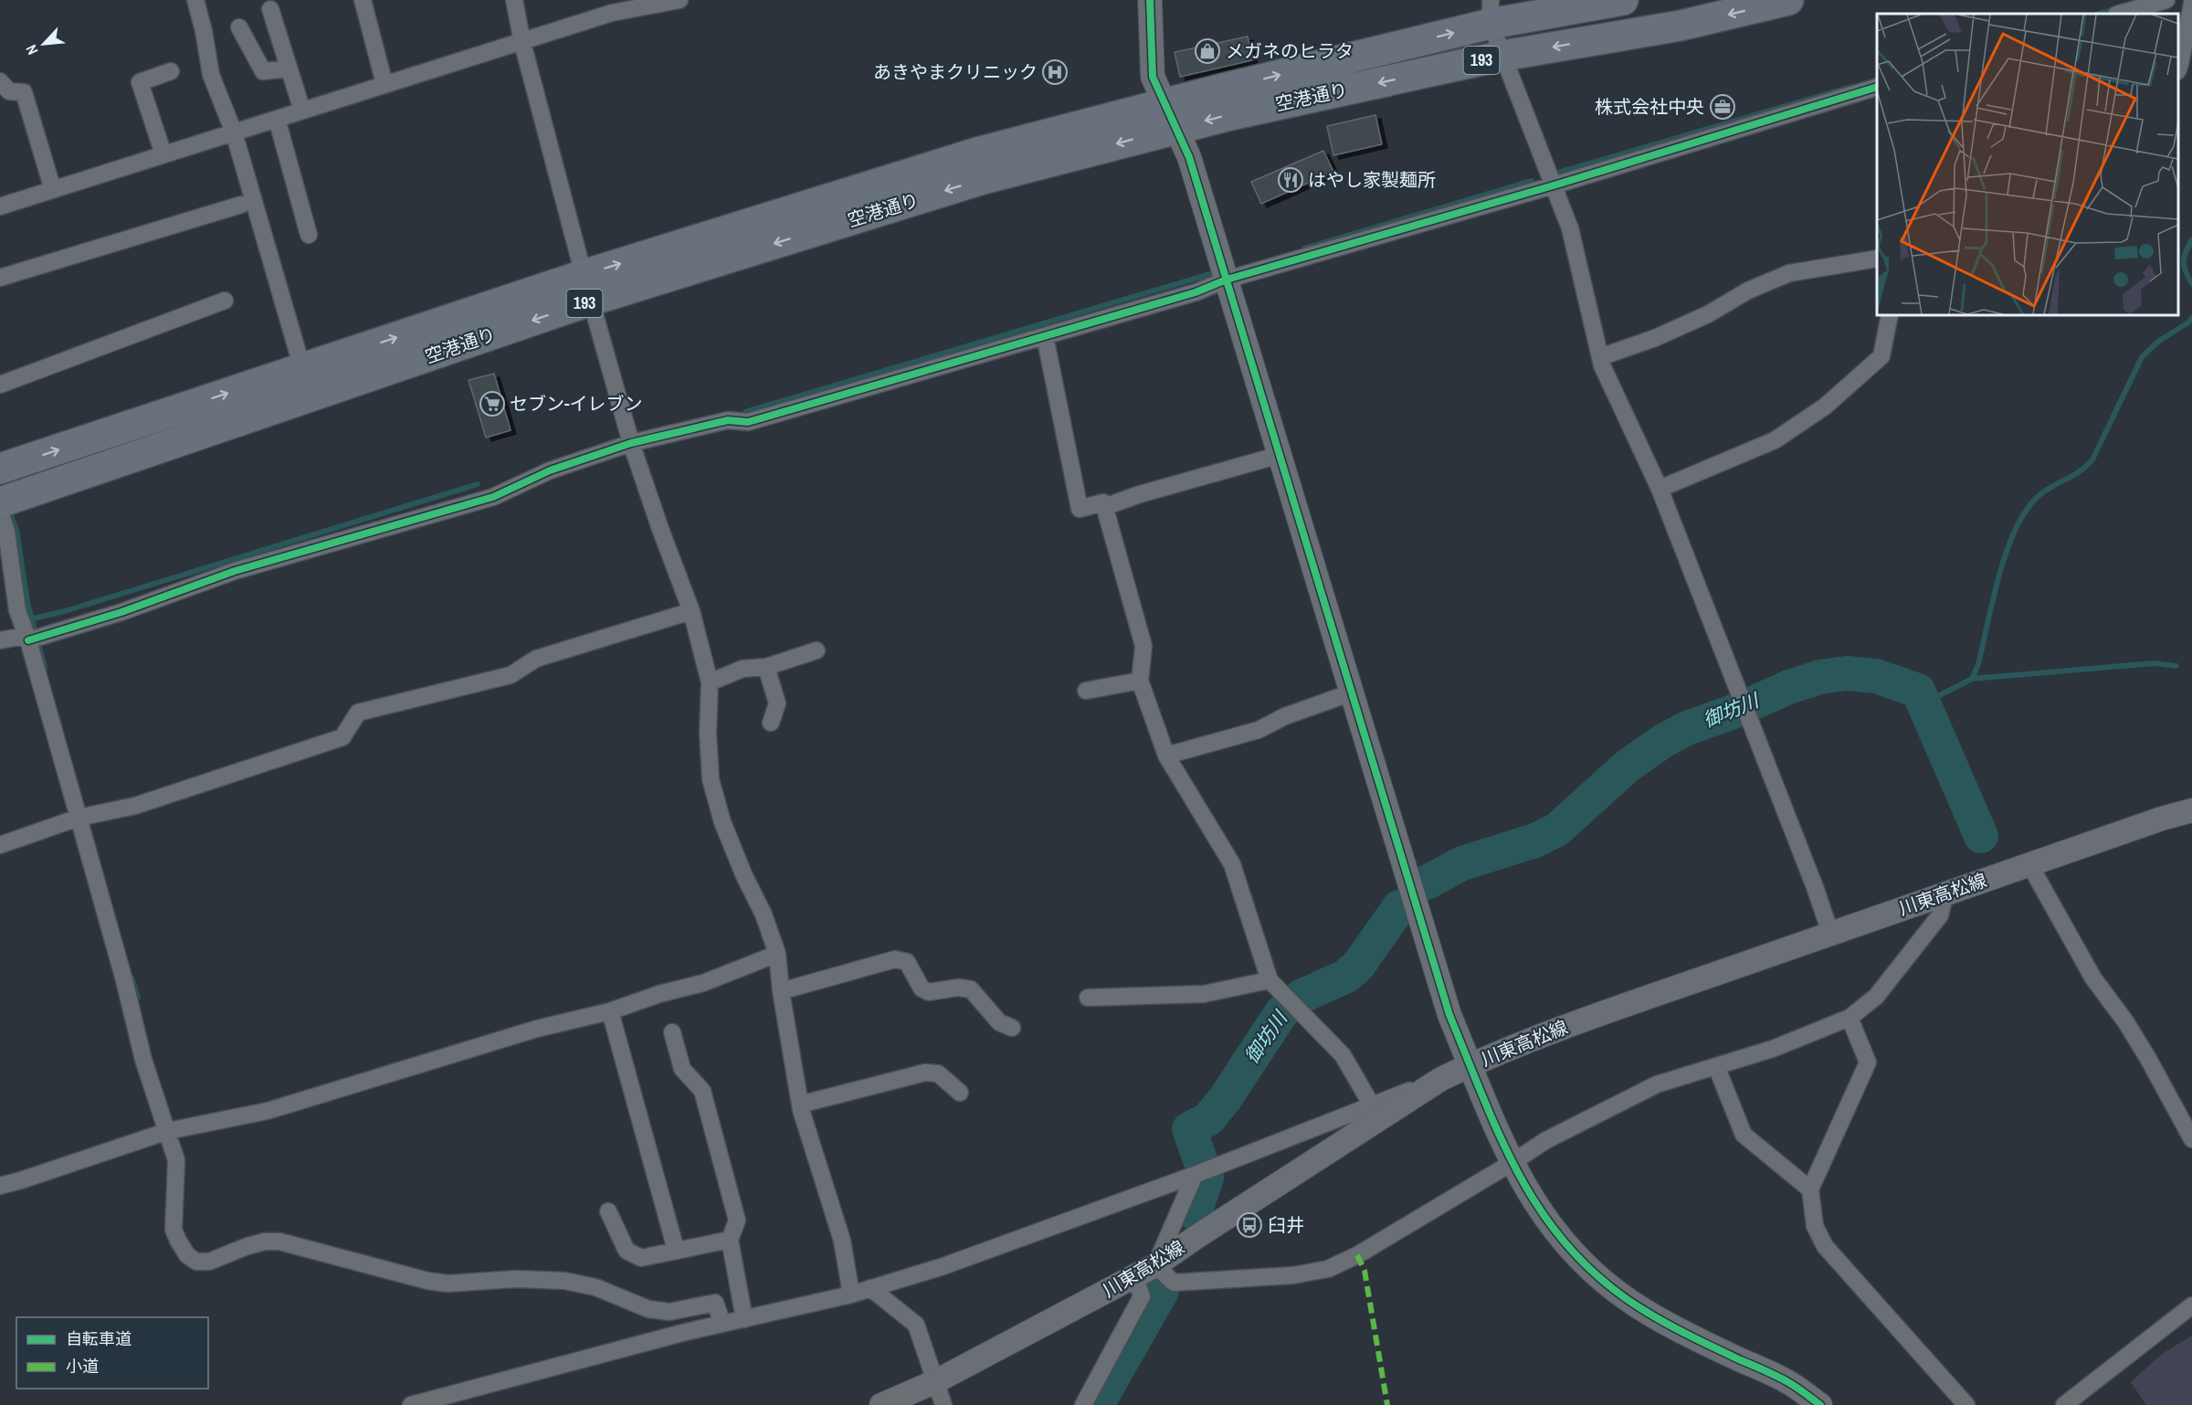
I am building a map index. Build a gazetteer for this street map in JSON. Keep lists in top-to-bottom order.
{
  "streets": {
    "highway": ["193", "空港通り"],
    "street": ["川東高松線"]
  },
  "water": ["御坊川"],
  "places": {
    "shop": ["メガネのヒラタ"],
    "hospital": ["あきやまクリニック"],
    "office": ["株式会社中央"],
    "restaurant": ["はやし家製麺所"],
    "supermarket": ["セブン-イレブン"],
    "bus stop": ["臼井"]
  },
  "legend": ["自転車道", "小道"],
  "north": "bottom left"
}
